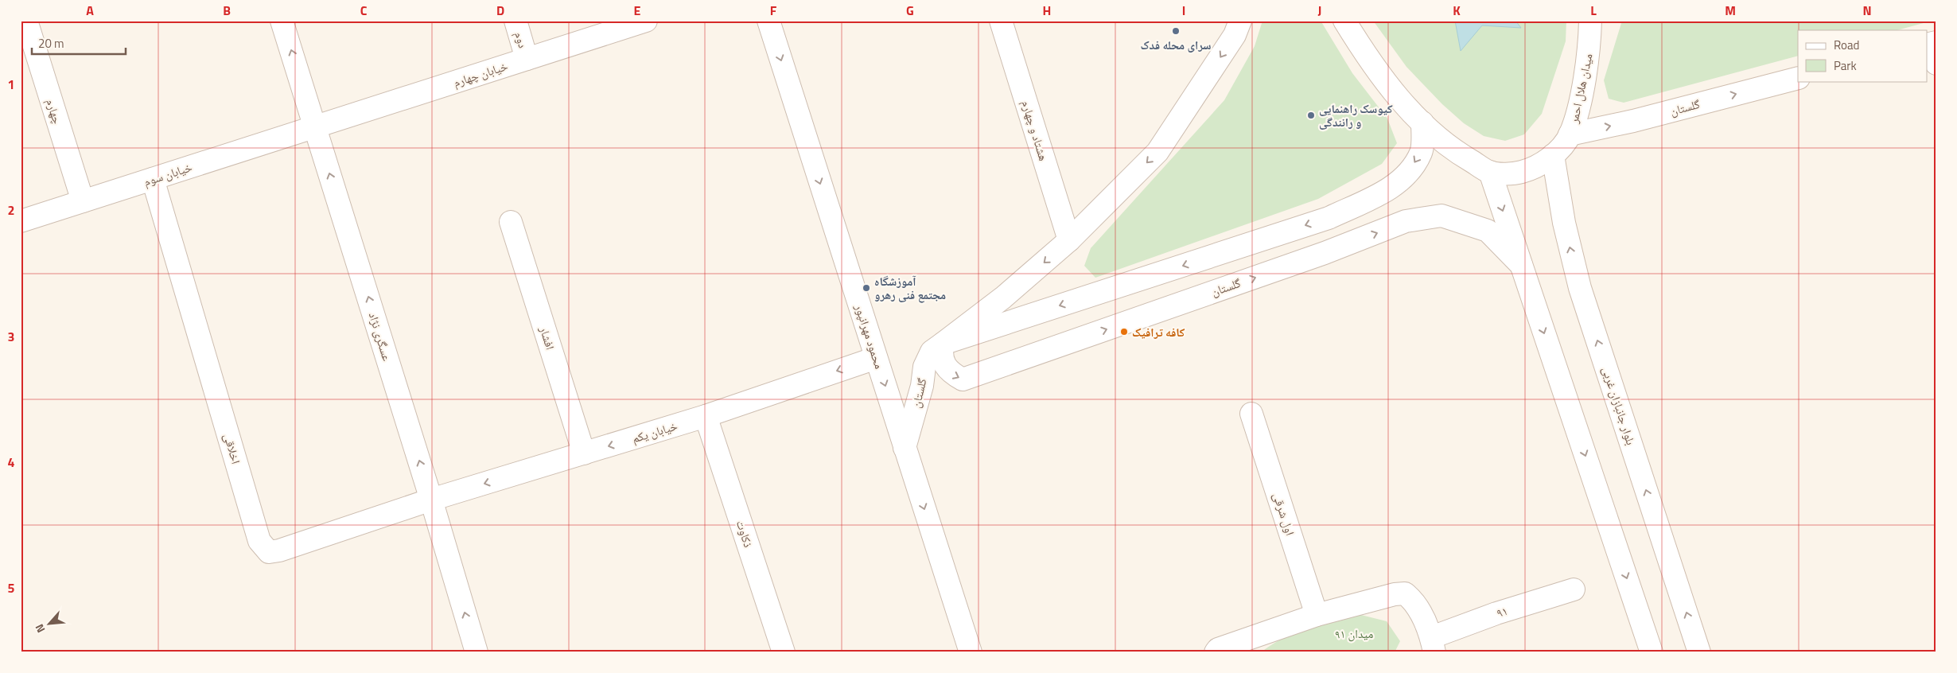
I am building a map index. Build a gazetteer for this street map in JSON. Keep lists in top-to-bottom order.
{
  "streets": {
    "street": [
      "دوم",
      "خیابان چهارم",
      "میدان هلال احمر",
      "گلستان",
      "چهارم",
      "هشتاد و چهارم",
      "خیابان سوم",
      "عسگری نژاد",
      "محمود مهرانپور",
      "افشار",
      "بلوار جانبازان غربی",
      "خیابان یکم",
      "اخلاقی",
      "اول شرقی",
      "ذکاوت",
      "۹۱"
    ]
  },
  "crossings": [
    ["دوم", "خیابان چهارم"],
    ["خیابان چهارم", "خیابان سوم"],
    ["خیابان چهارم", "عسگری نژاد"],
    ["میدان هلال احمر", "گلستان"],
    ["میدان هلال احمر", "بلوار جانبازان غربی"],
    ["گلستان", "هشتاد و چهارم"],
    ["گلستان", "محمود مهرانپور"],
    ["چهارم", "خیابان سوم"],
    ["خیابان سوم", "عسگری نژاد"],
    ["خیابان سوم", "اخلاقی"],
    ["عسگری نژاد", "خیابان یکم"],
    ["عسگری نژاد", "اخلاقی"],
    ["محمود مهرانپور", "خیابان یکم"],
    ["افشار", "خیابان یکم"],
    ["خیابان یکم", "اخلاقی"],
    ["خیابان یکم", "ذکاوت"]
  ],
  "one_way": ["عسگری نژاد", "محمود مهرانپور", "خیابان یکم"],
  "parks": ["میدان ۹۱"],
  "places": [
    "سرای محله فدک",
    "کیوسک راهنمایی و رانندگی",
    "آموزشگاه مجتمع فنی رهرو",
    "کافه ترافیک"
  ],
  "legend": ["Road", "Park"],
  "scale_bar": "20 m",
  "north": "bottom left",
  "grid": {
    "columns": [
      "A",
      "B",
      "C",
      "D",
      "E",
      "F",
      "G",
      "H",
      "I",
      "J",
      "K",
      "L",
      "M",
      "N"
    ],
    "rows": [
      "1",
      "2",
      "3",
      "4",
      "5"
    ]
  }
}
